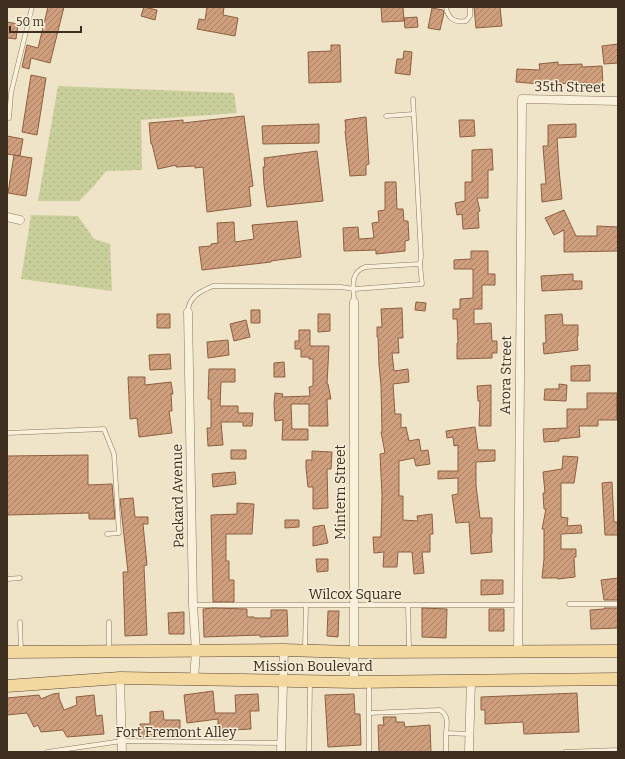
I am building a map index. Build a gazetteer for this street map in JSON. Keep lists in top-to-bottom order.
{
  "streets": {
    "main road": ["Mission Boulevard"],
    "street": [
      "35th Street",
      "Arora Street",
      "Mintern Street",
      "Packard Avenue"
    ],
    "lane": ["Wilcox Square", "Fort Fremont Alley"]
  },
  "crossings": [
    ["35th Street", "Arora Street"],
    ["Arora Street", "Wilcox Square"],
    ["Arora Street", "Mission Boulevard"],
    ["Mintern Street", "Wilcox Square"],
    ["Mintern Street", "Mission Boulevard"],
    ["Packard Avenue", "Wilcox Square"],
    ["Packard Avenue", "Mission Boulevard"]
  ],
  "scale_bar": "50 m"
}
